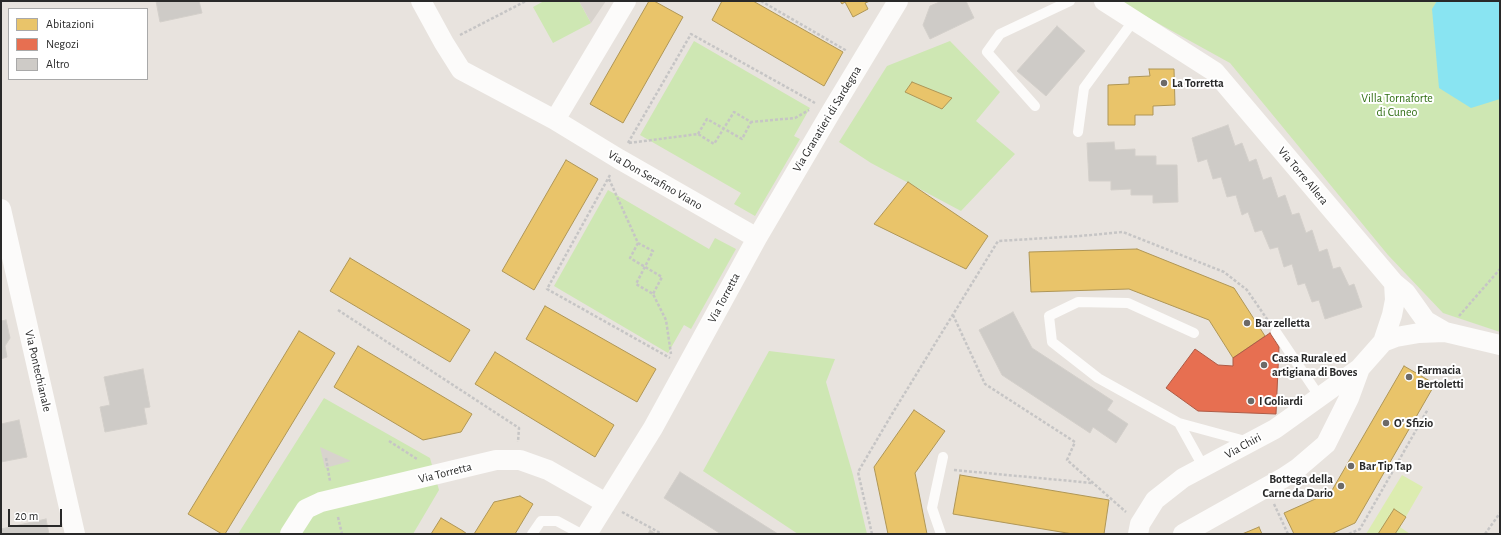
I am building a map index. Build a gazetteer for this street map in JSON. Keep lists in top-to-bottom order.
{
  "streets": {
    "street": [
      "Via Granatieri di Sardegna",
      "Via Torre Allera",
      "Via Don Serafino Viano",
      "Via Torretta",
      "Via Pontechianale",
      "Via Chiri"
    ]
  },
  "crossings": [
    ["Via Granatieri di Sardegna", "Via Don Serafino Viano"],
    ["Via Granatieri di Sardegna", "Via Torretta"],
    ["Via Torre Allera", "Via Chiri"],
    ["Via Don Serafino Viano", "Via Torretta"]
  ],
  "parks": ["Villa Tornaforte di Cuneo"],
  "places": [
    "La Torretta",
    "Bar zelletta",
    "Cassa Rurale ed artigiana di Boves",
    "Farmacia Bertoletti",
    "I Goliardi",
    "O' Sfizio",
    "Bar Tip Tap",
    "Bottega della Carne da Dario"
  ],
  "legend": ["Abitazioni", "Negozi", "Altro"],
  "scale_bar": "20 m"
}
